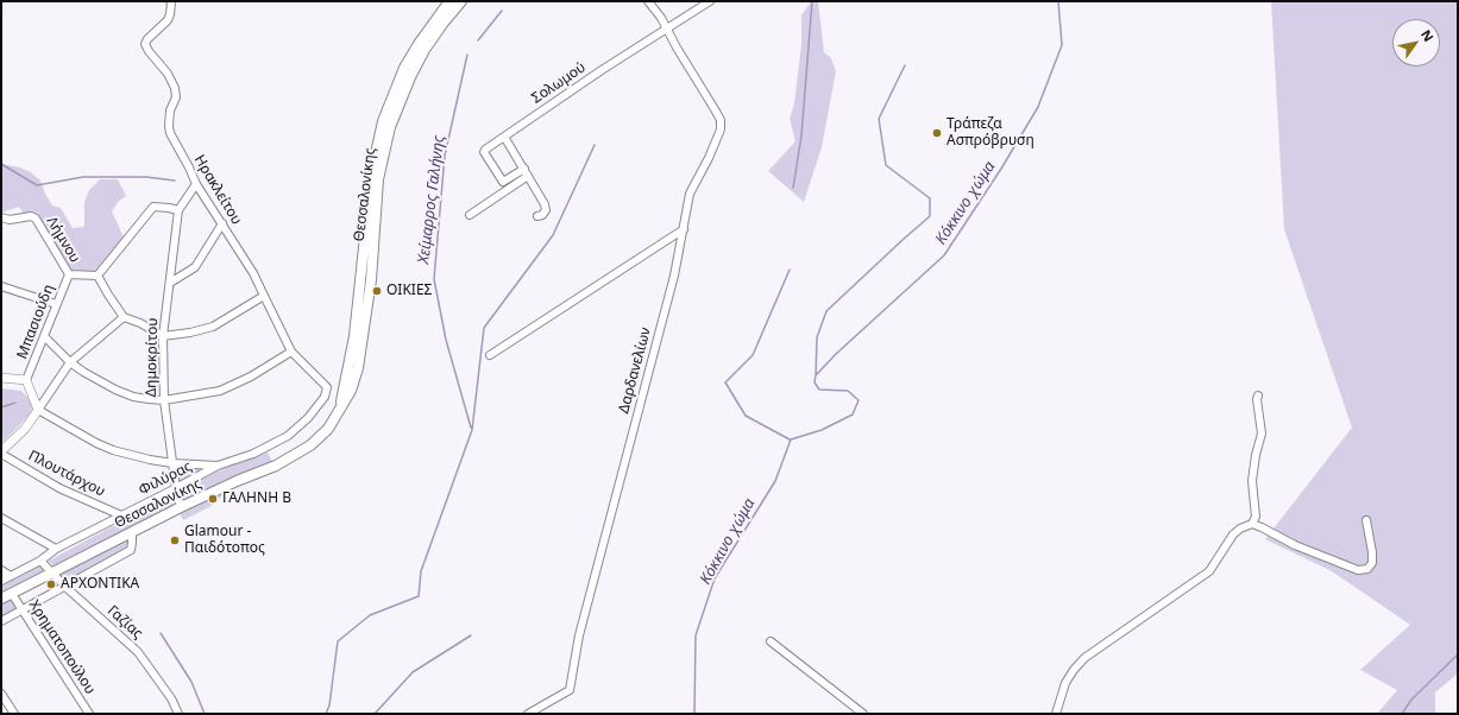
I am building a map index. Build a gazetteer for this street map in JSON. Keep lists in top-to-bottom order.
{
  "streets": {
    "main road": ["Θεσσαλονίκης"],
    "street": [
      "Σολωμού",
      "Ηρακλείτου",
      "Λήμνου",
      "Μπασιούδη",
      "Δημοκρίτου",
      "Δαρδανελίων",
      "Πλουτάρχου",
      "Φιλύρας",
      "Γαζίας",
      "Χρηματοπούλου"
    ]
  },
  "crossings": [
    ["Σολωμού", "Δαρδανελίων"],
    ["Ηρακλείτου", "Δημοκρίτου"],
    ["Ηρακλείτου", "Φιλύρας"],
    ["Θεσσαλονίκης", "Δημοκρίτου"],
    ["Θεσσαλονίκης", "Γαζίας"],
    ["Θεσσαλονίκης", "Χρηματοπούλου"],
    ["Λήμνου", "Μπασιούδη"],
    ["Δημοκρίτου", "Φιλύρας"],
    ["Πλουτάρχου", "Φιλύρας"],
    ["Φιλύρας", "Γαζίας"]
  ],
  "water": ["Χείμαρρος Γαλήνης", "Κόκκινο χώμα"],
  "places": [
    "Τράπεζα Ασπρόβρυση",
    "ΟΙΚΙΕΣ",
    "ΓΑΛΗΝΗ Β",
    "Glamour - Παιδότοπος",
    "ΑΡΧΟΝΤΙΚΑ"
  ],
  "north": "top right"
}
